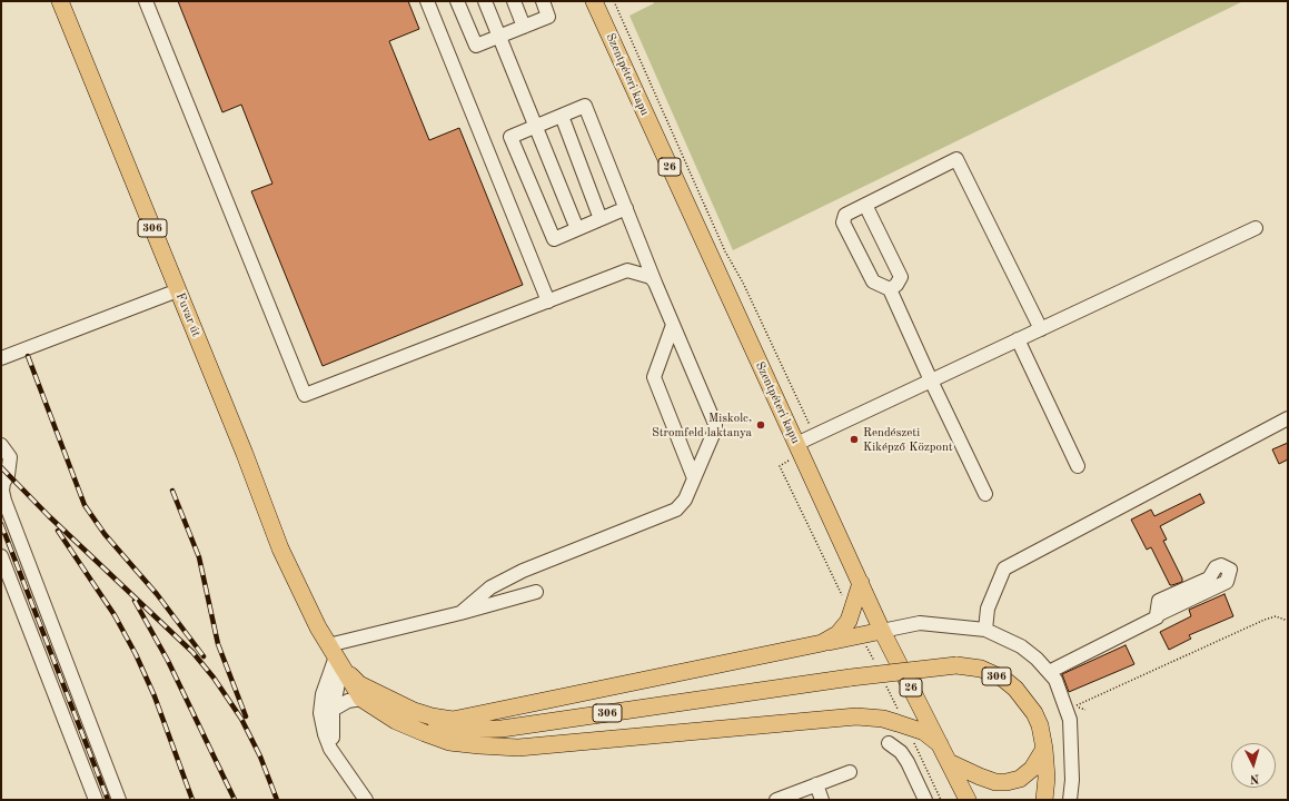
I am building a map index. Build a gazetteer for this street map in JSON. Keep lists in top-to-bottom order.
{
  "streets": {
    "main road": [
      "Szentpéteri kapu",
      "26",
      "306",
      "Fuvar út"
    ]
  },
  "crossings": [
    ["306", "Fuvar út"]
  ],
  "places": ["Miskolc, Stromfeld laktanya", "Rendészeti Kiképző Központ"],
  "north": "bottom"
}
